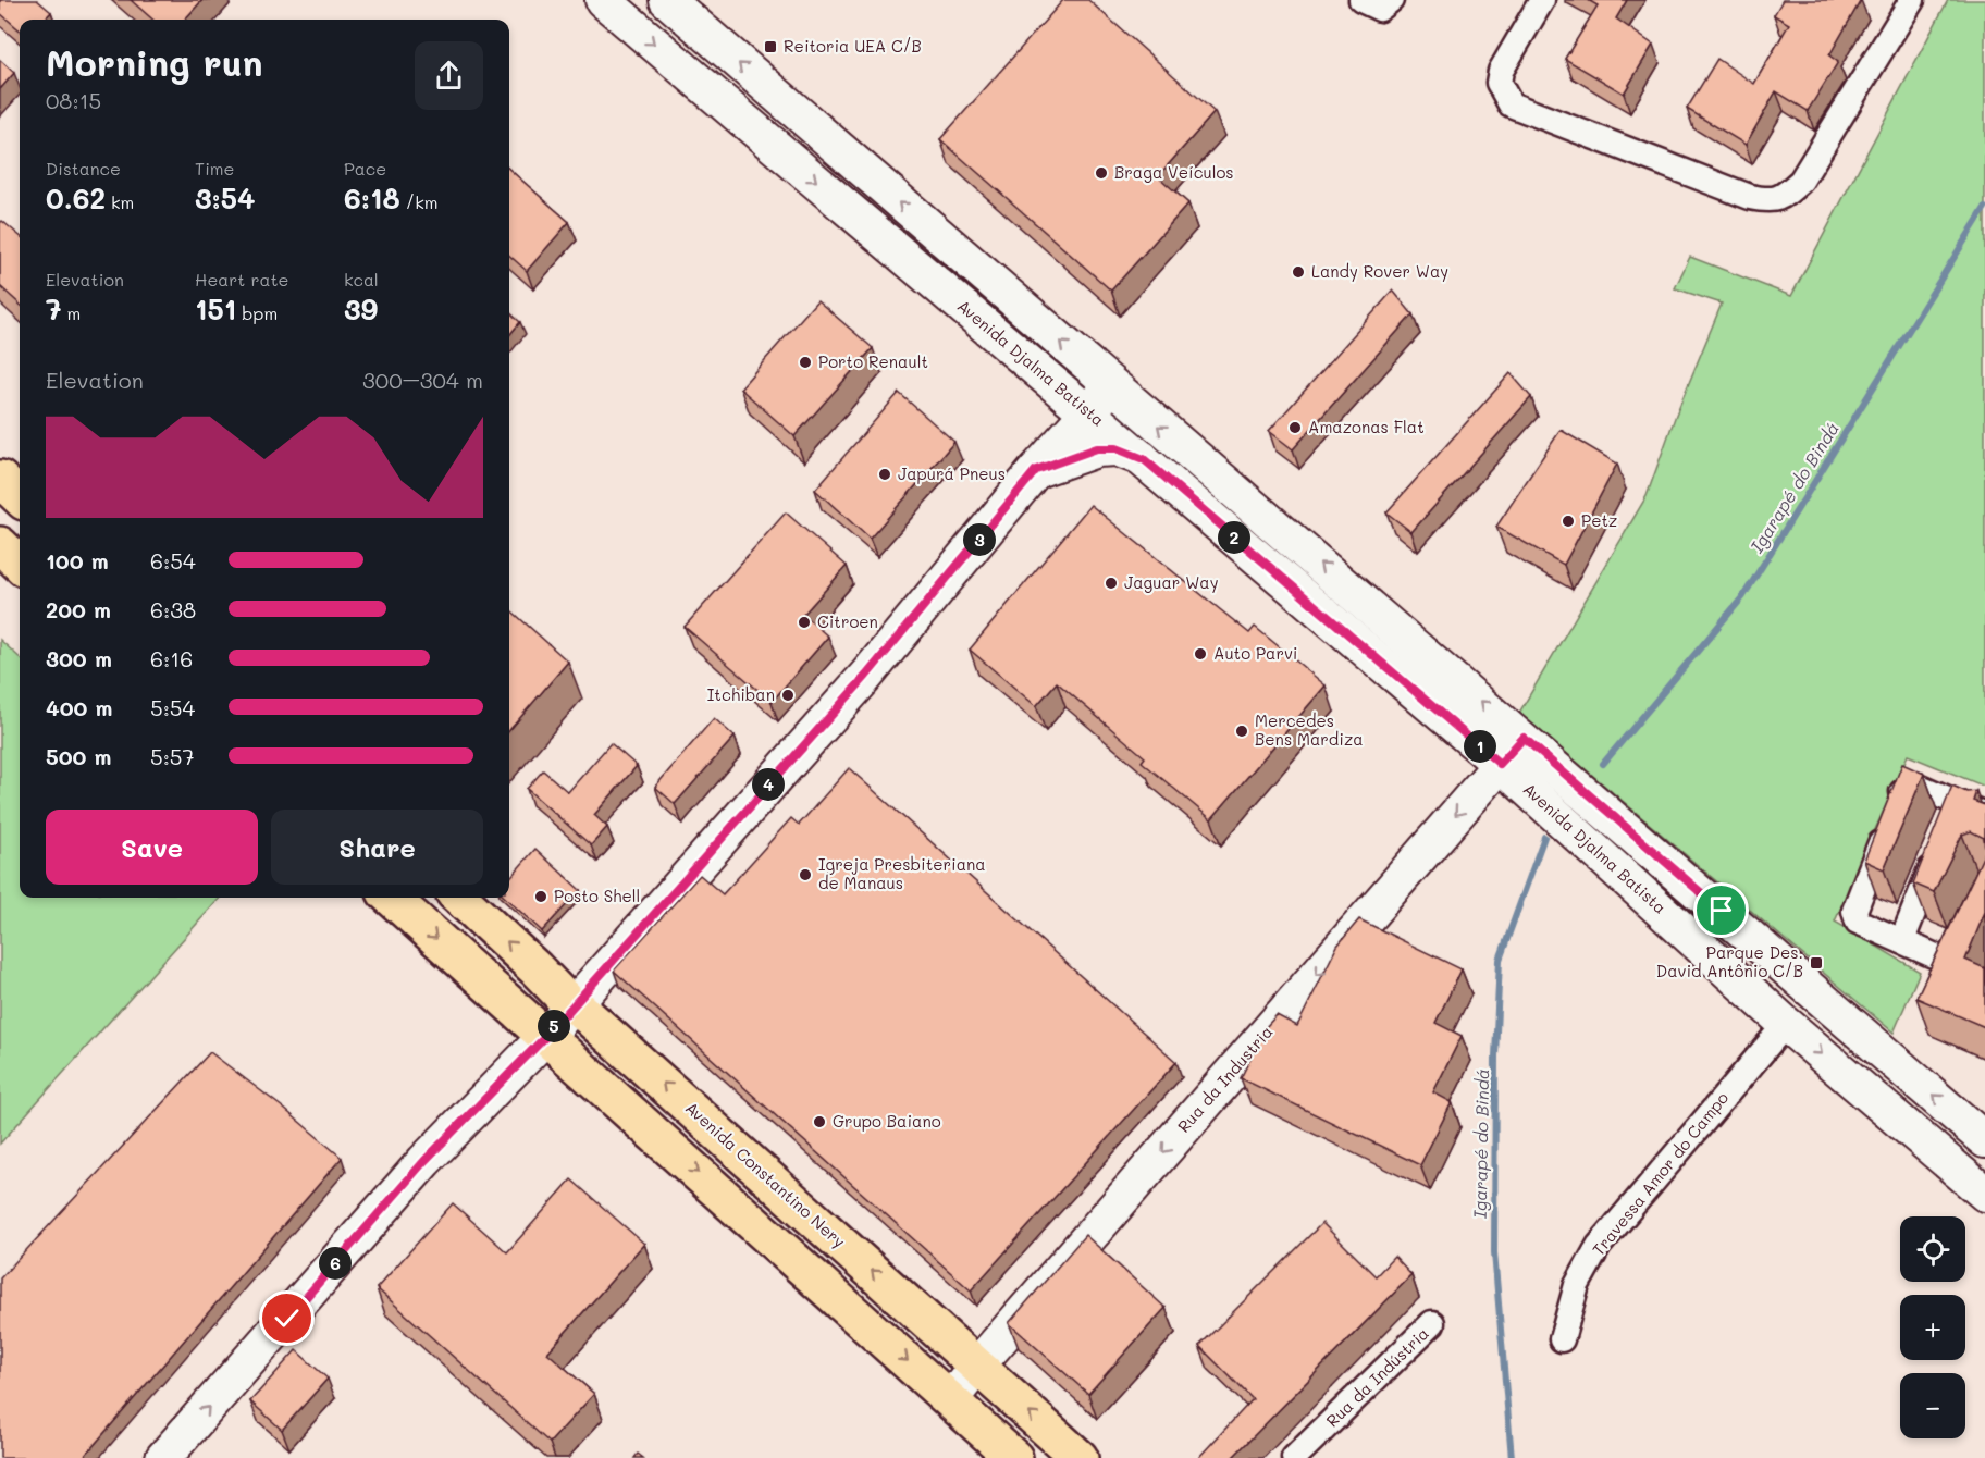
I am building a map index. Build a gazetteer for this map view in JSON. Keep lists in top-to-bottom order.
{
  "streets": {
    "highway": ["Avenida Constantino Nery"],
    "main road": ["Avenida Djalma Batista", "Rua da Industria"],
    "street": ["Travessa Amor do Campo", "Rua da Indústria"]
  },
  "crossings": [
    ["Avenida Djalma Batista", "Rua da Industria"],
    ["Avenida Djalma Batista", "Travessa Amor do Campo"],
    ["Rua da Industria", "Avenida Constantino Nery"]
  ],
  "one_way": ["Rua da Industria"],
  "water": ["Igarapé do Bindá"],
  "places": {
    "transit": ["Reitoria UEA C/B", "Parque Des. David Antônio C/B"],
    "other": [
      "Braga Veículos",
      "Landy Rover Way",
      "Porto Renault",
      "Amazonas Flat",
      "Japurá Pneus",
      "Petz",
      "Jaguar Way",
      "Citroen",
      "Auto Parvi",
      "Itchiban",
      "Mercedes Bens Mardiza",
      "Igreja Presbiteriana de Manaus",
      "Posto Shell",
      "Grupo Baiano"
    ]
  },
  "page": {
    "heading": ["Morning run", "08:15"],
    "stats": [
      ["Distance", "0.62 km"],
      ["Time", "3:54"],
      ["Pace", "6:18 /km"],
      ["Elevation", "7 m"],
      ["Heart rate", "151 bpm"],
      ["kcal", "39"]
    ],
    "chart": ["Elevation", "300–304 m"],
    "pins": [
      "2",
      "3",
      "1",
      "4",
      "5",
      "6"
    ],
    "list": [
      {
        "name": "100 m",
        "note": "6:54"
      },
      {
        "name": "200 m",
        "note": "6:38"
      },
      {
        "name": "300 m",
        "note": "6:16"
      },
      {
        "name": "400 m",
        "note": "5:54"
      },
      {
        "name": "500 m",
        "note": "5:57"
      }
    ],
    "buttons": ["Save", "Share"],
    "map_buttons": ["+", "−"]
  }
}
